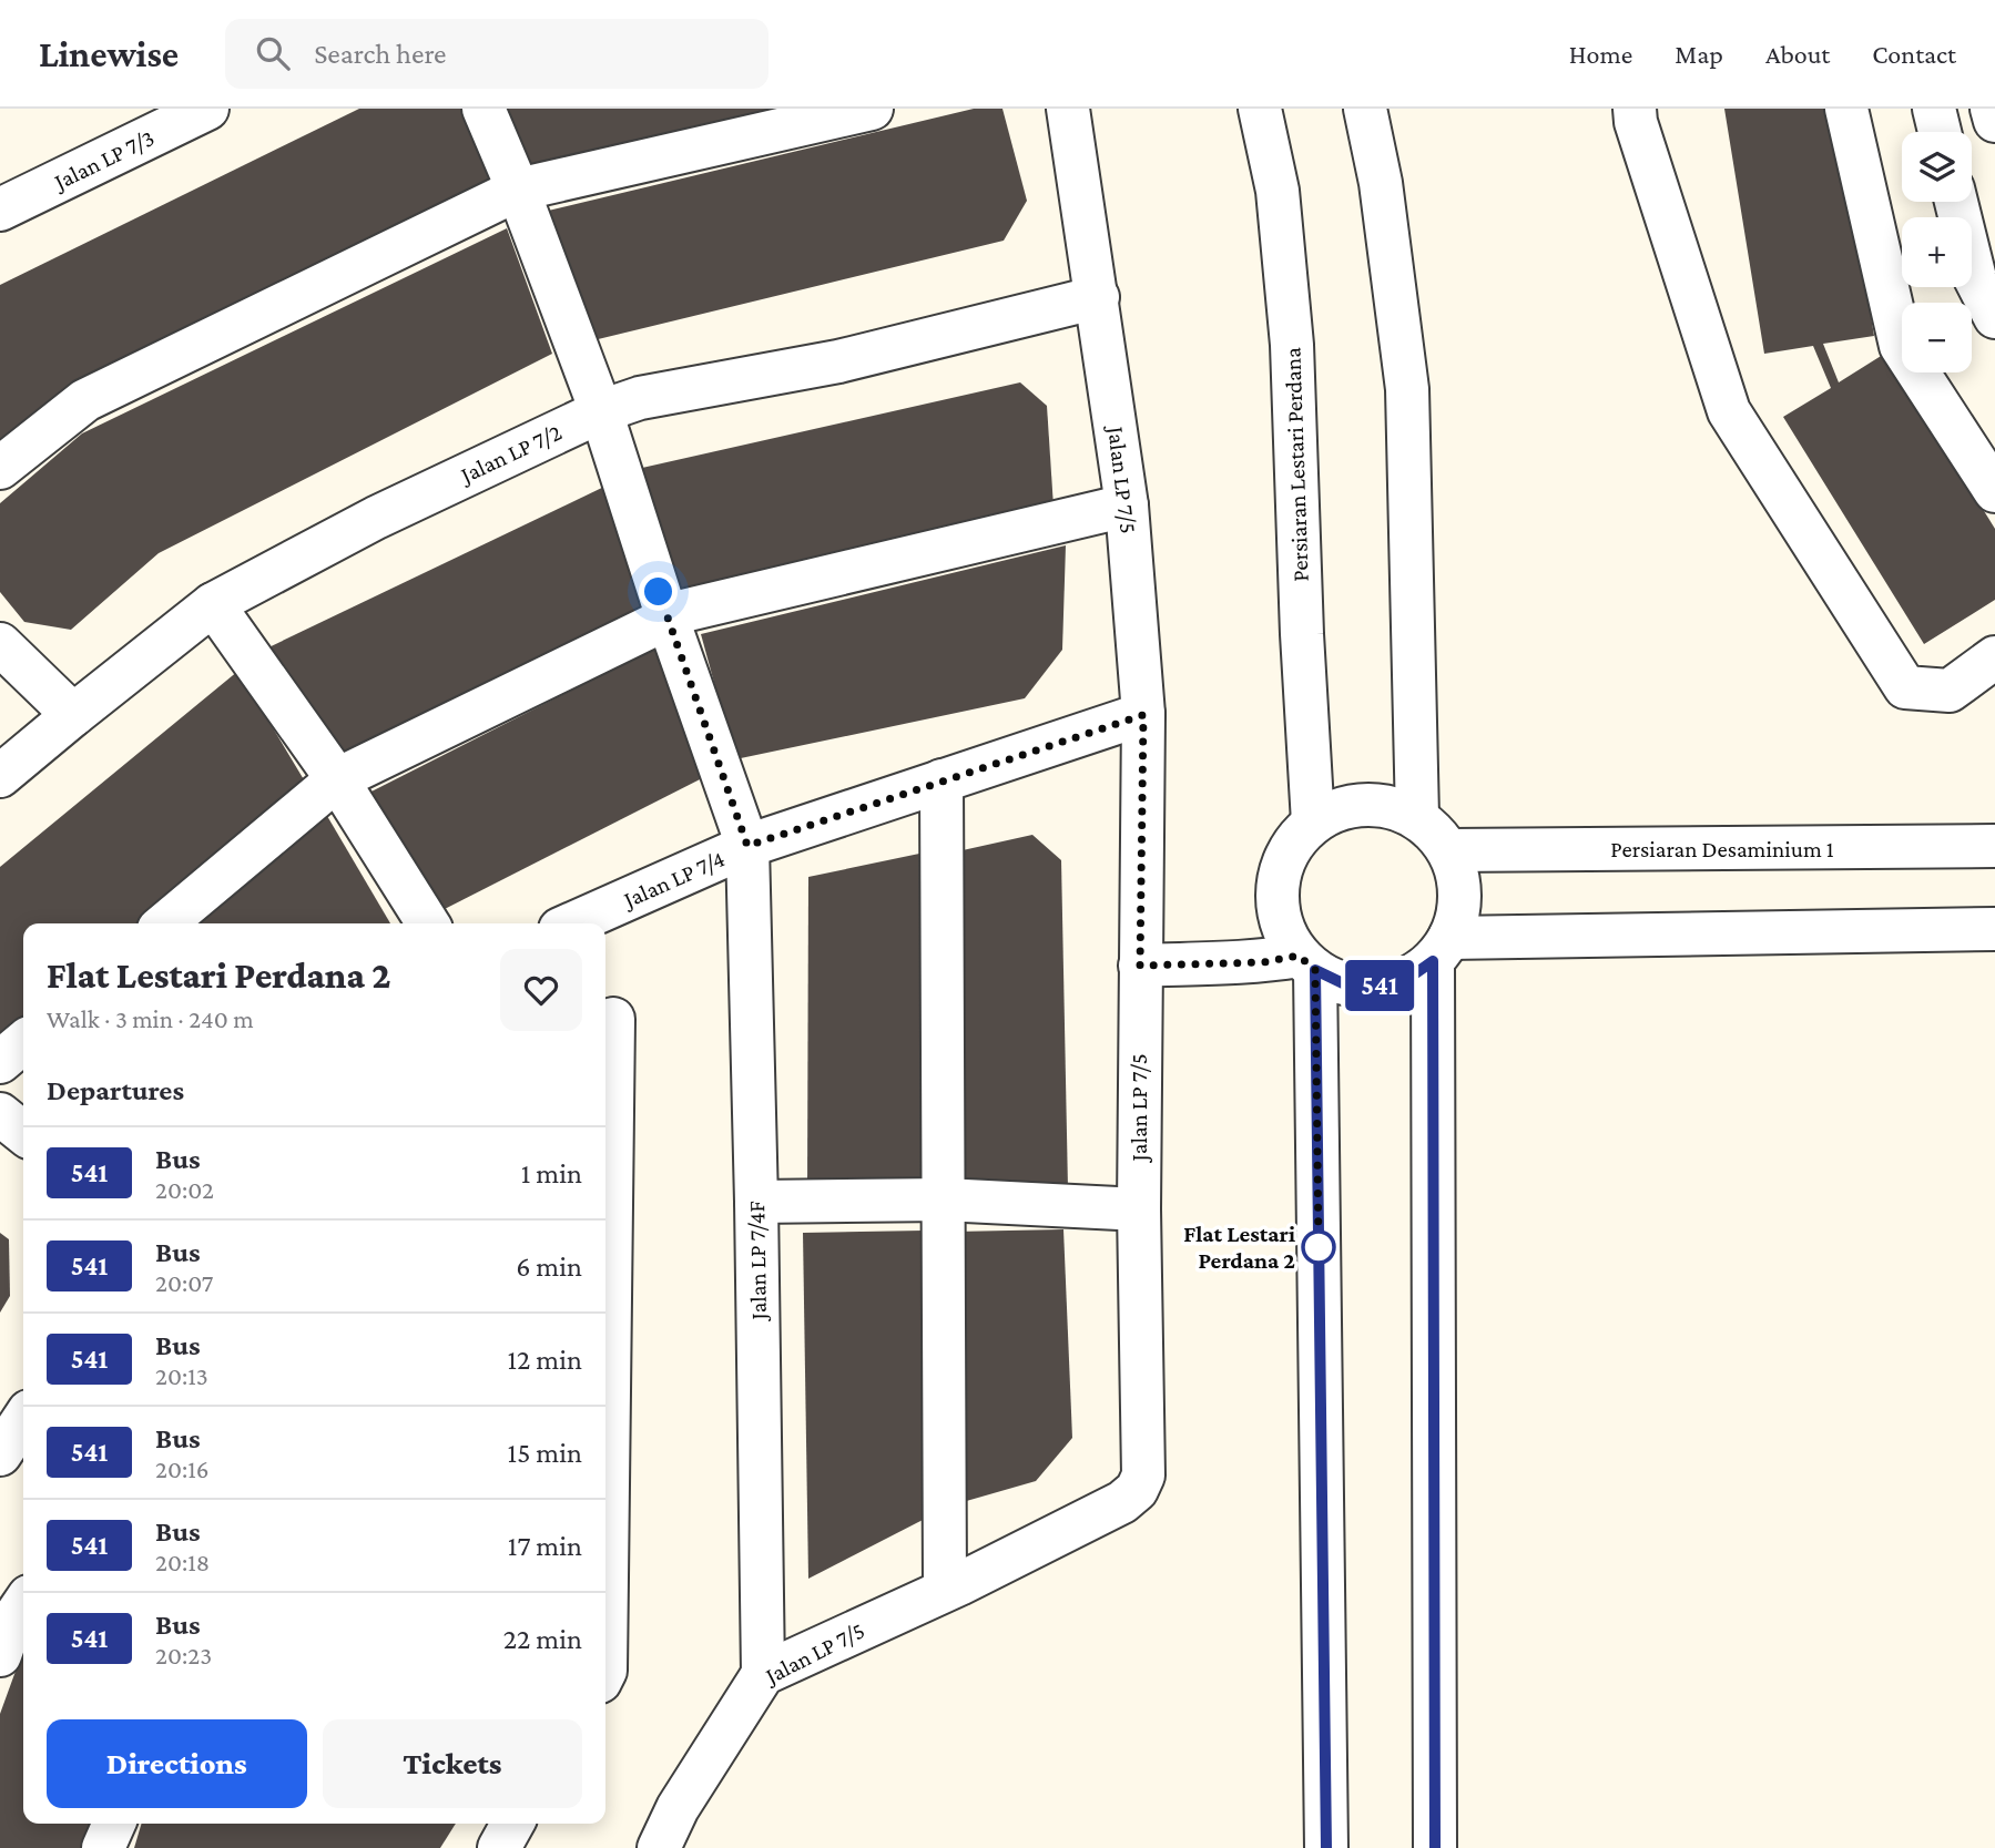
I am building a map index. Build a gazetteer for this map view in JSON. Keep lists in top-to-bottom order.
{
  "streets": {
    "street": [
      "Jalan LP 7/3",
      "Jalan LP 7/2",
      "Persiaran Lestari Perdana",
      "Jalan LP 7/5",
      "Persiaran Desaminium 1",
      "Jalan LP 7/4",
      "Jalan LP 7/4F"
    ]
  },
  "crossings": [
    ["Jalan LP 7/2", "Jalan LP 7/5"],
    ["Jalan LP 7/2", "Jalan LP 7/4F"],
    ["Persiaran Lestari Perdana", "Persiaran Desaminium 1"],
    ["Jalan LP 7/5", "Jalan LP 7/4"],
    ["Jalan LP 7/5", "Jalan LP 7/4F"],
    ["Jalan LP 7/4", "Jalan LP 7/4F"]
  ],
  "places": ["Flat Lestari Perdana 2"],
  "lines": ["bus line 541"],
  "page": {
    "header": "Linewise",
    "search": "Search here",
    "nav": [
      "Home",
      "Map",
      "About",
      "Contact"
    ],
    "on_map": "541",
    "map_buttons": ["+", "−"],
    "heading": [
      ["Flat Lestari Perdana 2", "Walk · 3 min · 240 m"],
      "Departures"
    ],
    "list": [
      {
        "mark": "541",
        "name": "Bus",
        "note": "20:02",
        "value": "1 min"
      },
      {
        "mark": "541",
        "name": "Bus",
        "note": "20:07",
        "value": "6 min"
      },
      {
        "mark": "541",
        "name": "Bus",
        "note": "20:13",
        "value": "12 min"
      },
      {
        "mark": "541",
        "name": "Bus",
        "note": "20:16",
        "value": "15 min"
      },
      {
        "mark": "541",
        "name": "Bus",
        "note": "20:18",
        "value": "17 min"
      },
      {
        "mark": "541",
        "name": "Bus",
        "note": "20:23",
        "value": "22 min"
      }
    ],
    "buttons": ["Directions", "Tickets"]
  }
}
